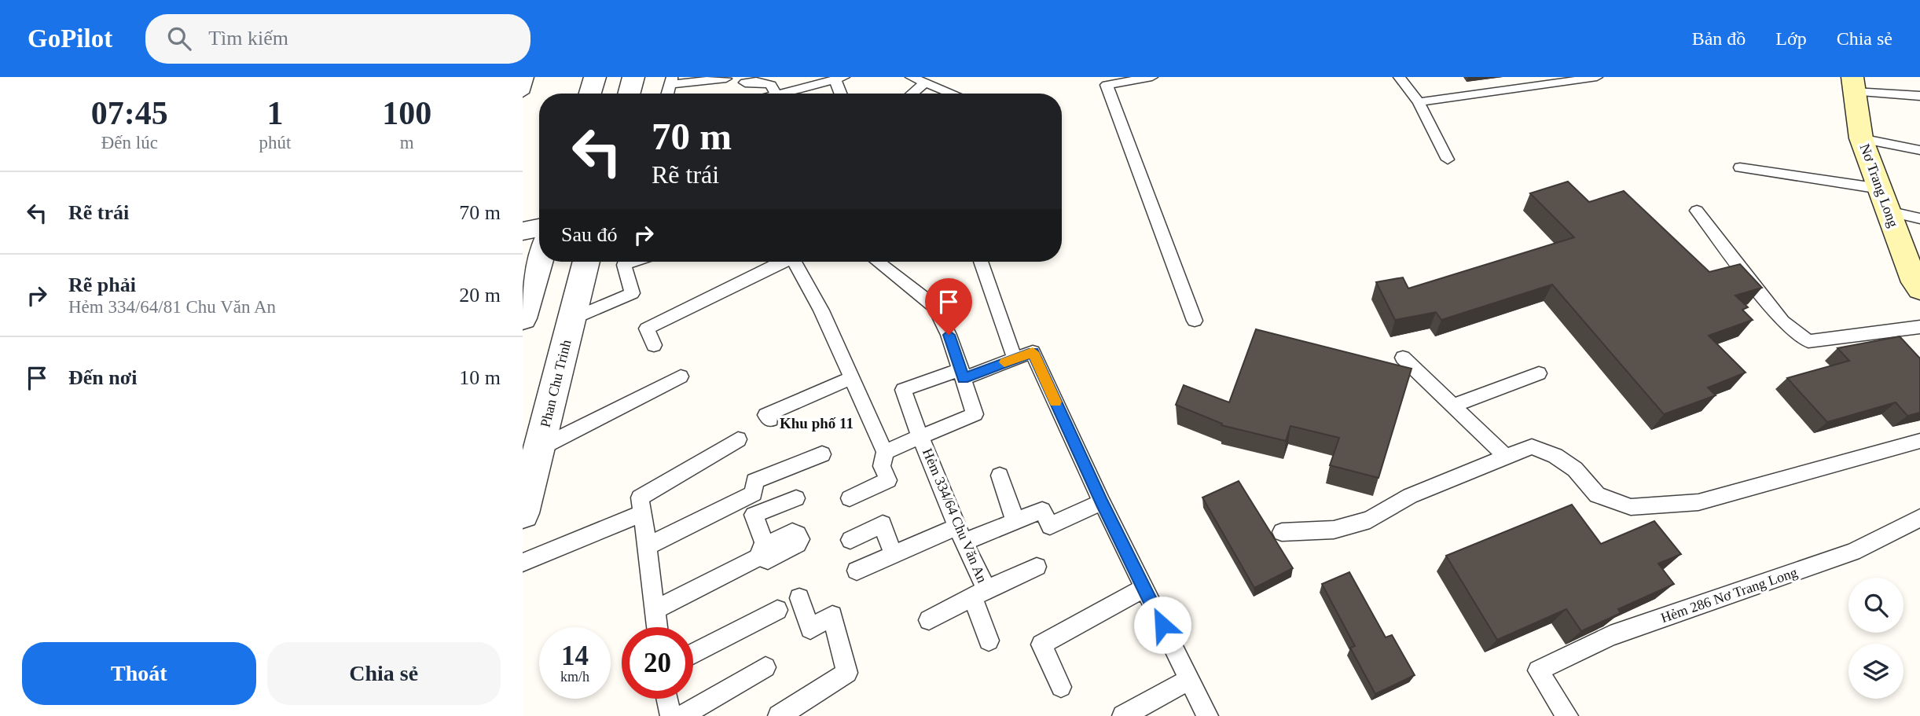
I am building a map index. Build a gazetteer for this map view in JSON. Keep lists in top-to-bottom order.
{
  "streets": {
    "main road": ["Nơ Trang Long"],
    "street": ["Phan Chu Trinh"],
    "lane": ["Hẻm 334/64 Chu Văn An", "Hẻm 286 Nơ Trang Long"]
  },
  "districts": ["Khu phố 11"],
  "page": {
    "header": "GoPilot",
    "search": "Tìm kiếm",
    "nav": ["Bản đồ", "Lớp", "Chia sẻ"],
    "eta": [
      "07:45",
      "Đến lúc",
      "1",
      "phút",
      "100",
      "m"
    ],
    "turn": ["70 m", "Rẽ trái"],
    "list": [
      {
        "name": "Rẽ trái",
        "value": "70 m"
      },
      {
        "name": "Rẽ phải",
        "note": "Hẻm 334/64/81 Chu Văn An",
        "value": "20 m"
      },
      {
        "name": "Đến nơi",
        "value": "10 m"
      }
    ],
    "then": "Sau đó",
    "speed": "14 km/h",
    "limit": "20",
    "buttons": ["Thoát", "Chia sẻ"]
  }
}
